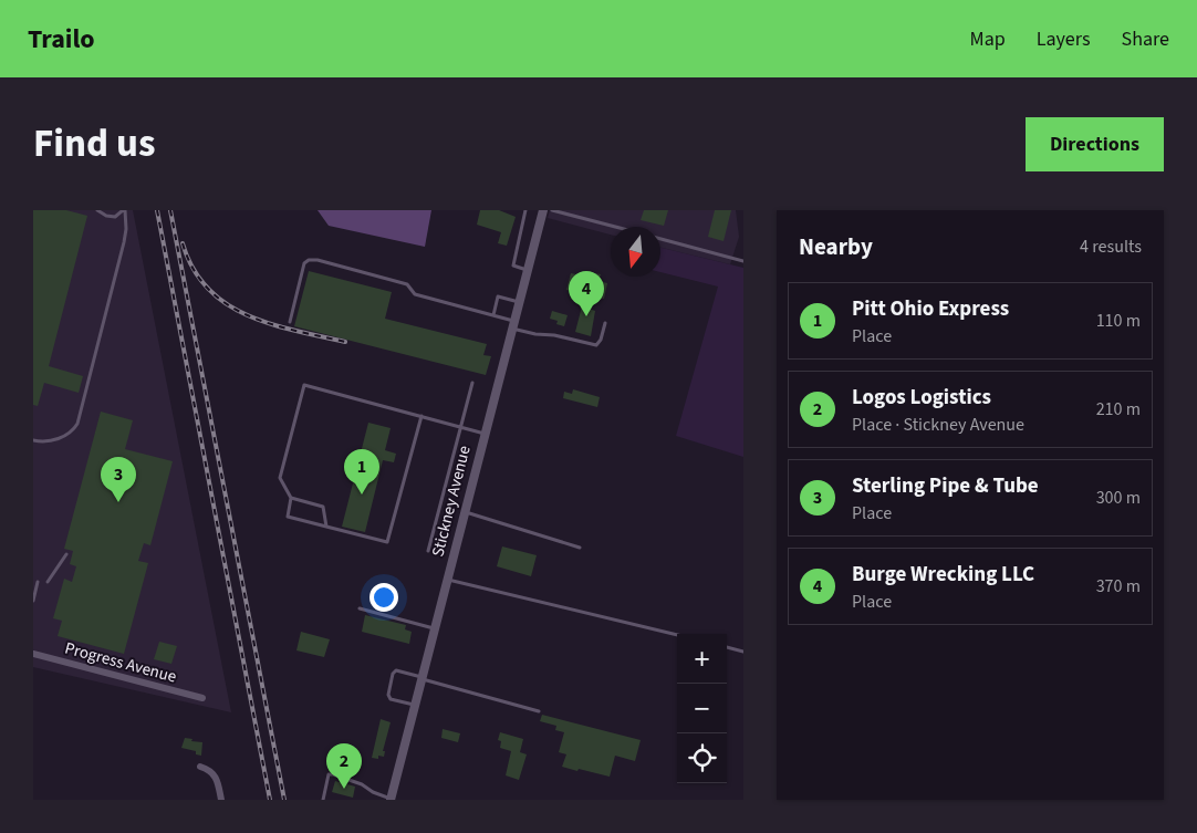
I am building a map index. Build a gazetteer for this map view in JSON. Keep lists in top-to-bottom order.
{
  "streets": {
    "street": ["Stickney Avenue", "Progress Avenue"]
  },
  "north": "bottom",
  "page": {
    "header": "Trailo",
    "nav": ["Map", "Layers", "Share"],
    "title": "Find us",
    "buttons": "Directions",
    "heading": ["Nearby", "4 results"],
    "pins": [
      "4",
      "1",
      "3",
      "2"
    ],
    "list": [
      {
        "mark": "1",
        "name": "Pitt Ohio Express",
        "note": "Place",
        "value": "110 m"
      },
      {
        "mark": "2",
        "name": "Logos Logistics",
        "note": "Place · Stickney Avenue",
        "value": "210 m"
      },
      {
        "mark": "3",
        "name": "Sterling Pipe & Tube",
        "note": "Place",
        "value": "300 m"
      },
      {
        "mark": "4",
        "name": "Burge Wrecking LLC",
        "note": "Place",
        "value": "370 m"
      }
    ],
    "map_buttons": ["+", "−"]
  }
}
